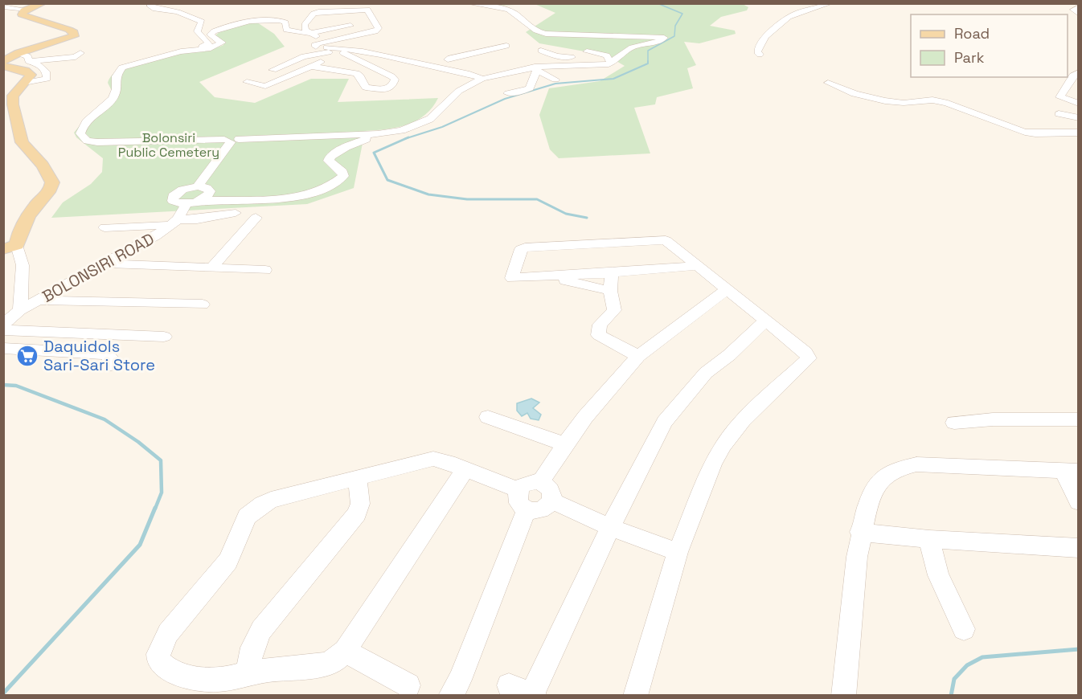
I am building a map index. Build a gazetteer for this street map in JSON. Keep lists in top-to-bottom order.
{
  "streets": {
    "street": ["BOLONSIRI ROAD"]
  },
  "parks": ["Bolonsiri Public Cemetery"],
  "places": {
    "supermarket": ["Daquidols Sari-Sari Store"]
  },
  "legend": ["Road", "Park"]
}
